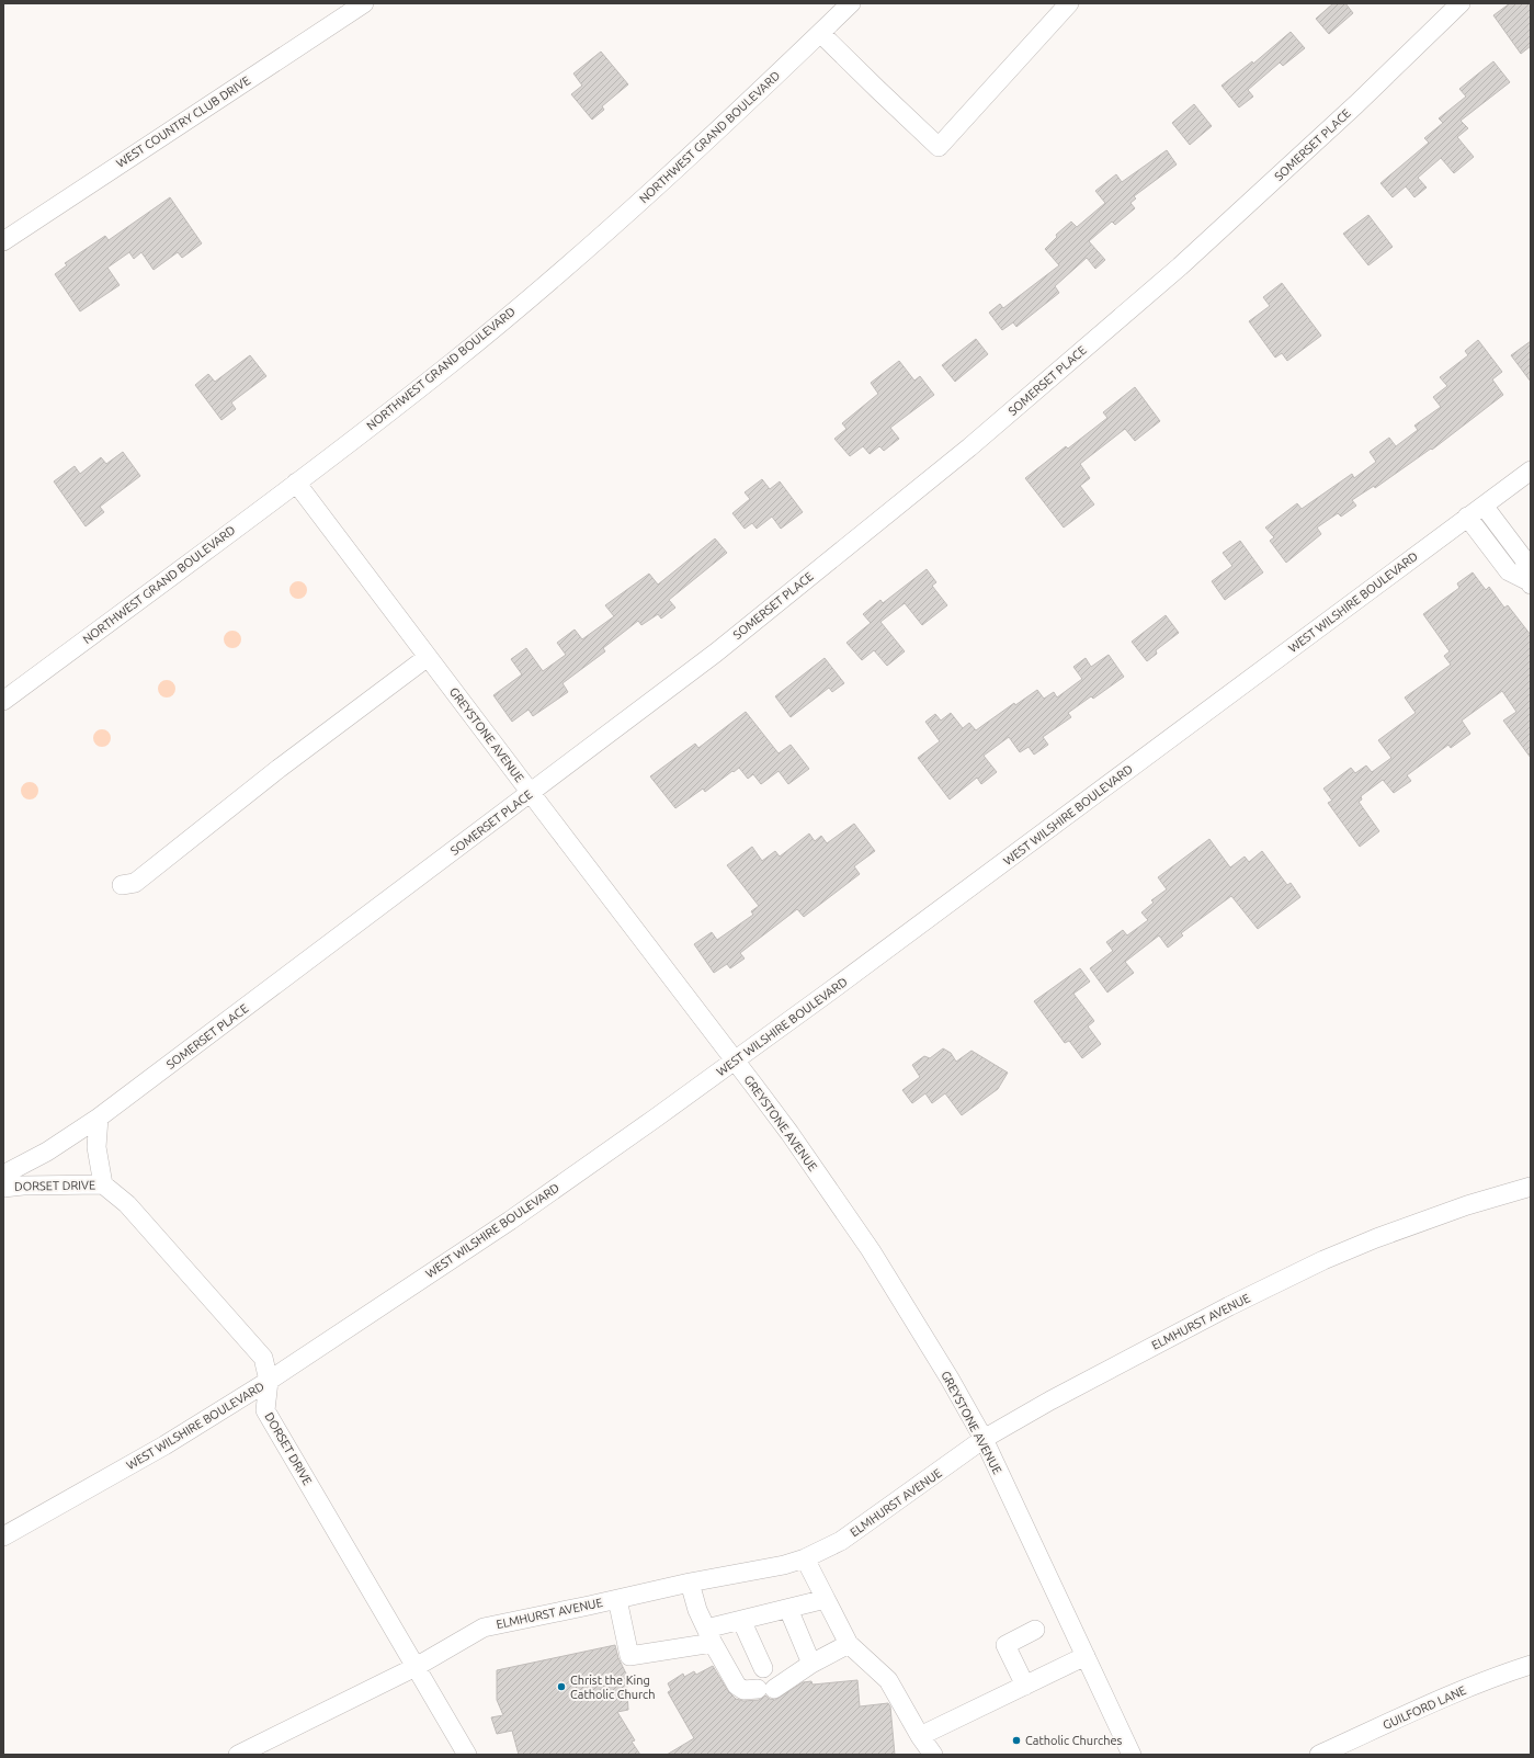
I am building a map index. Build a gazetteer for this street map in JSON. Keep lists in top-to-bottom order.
{
  "streets": {
    "street": [
      "WEST COUNTRY CLUB DRIVE",
      "NORTHWEST GRAND BOULEVARD",
      "SOMERSET PLACE",
      "WEST WILSHIRE BOULEVARD",
      "GREYSTONE AVENUE",
      "DORSET DRIVE",
      "ELMHURST AVENUE",
      "GUILFORD LANE"
    ]
  },
  "crossings": [
    ["NORTHWEST GRAND BOULEVARD", "GREYSTONE AVENUE"],
    ["SOMERSET PLACE", "GREYSTONE AVENUE"],
    ["WEST WILSHIRE BOULEVARD", "GREYSTONE AVENUE"],
    ["WEST WILSHIRE BOULEVARD", "DORSET DRIVE"],
    ["GREYSTONE AVENUE", "ELMHURST AVENUE"],
    ["DORSET DRIVE", "ELMHURST AVENUE"]
  ],
  "places": ["Christ the King Catholic Church", "Catholic Churches"]
}
